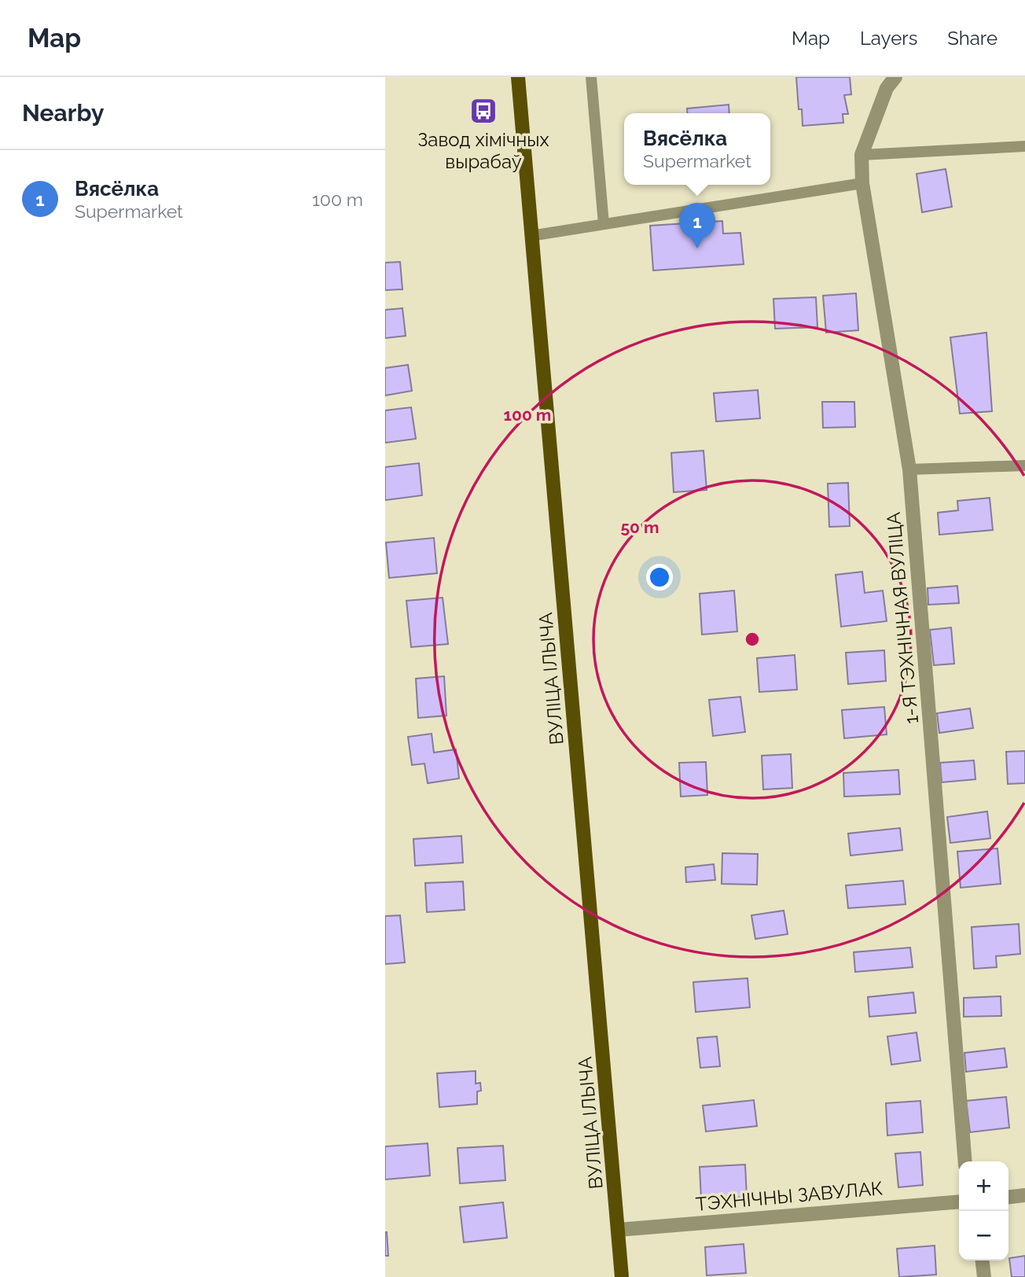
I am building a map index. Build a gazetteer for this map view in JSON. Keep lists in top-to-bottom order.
{
  "streets": {
    "main road": ["ВУЛІЦА ІЛЬІЧА"],
    "street": ["1-Я ТЭХНІЧНАЯ ВУЛІЦА", "ТЭХНІЧНЫ ЗАВУЛАК"]
  },
  "crossings": [
    ["ВУЛІЦА ІЛЬІЧА", "ТЭХНІЧНЫ ЗАВУЛАК"]
  ],
  "places": {
    "bus stop": ["Завод хімічных вырабаў"]
  },
  "page": {
    "header": "Map",
    "nav": ["Map", "Layers", "Share"],
    "heading": "Nearby",
    "popup": ["Вясёлка", "Supermarket"],
    "list": [
      {
        "mark": "1",
        "name": "Вясёлка",
        "note": "Supermarket",
        "value": "100 m"
      }
    ],
    "pins": "1",
    "map_buttons": ["+", "−"]
  },
  "rings": ["100 m", "50 m"]
}
